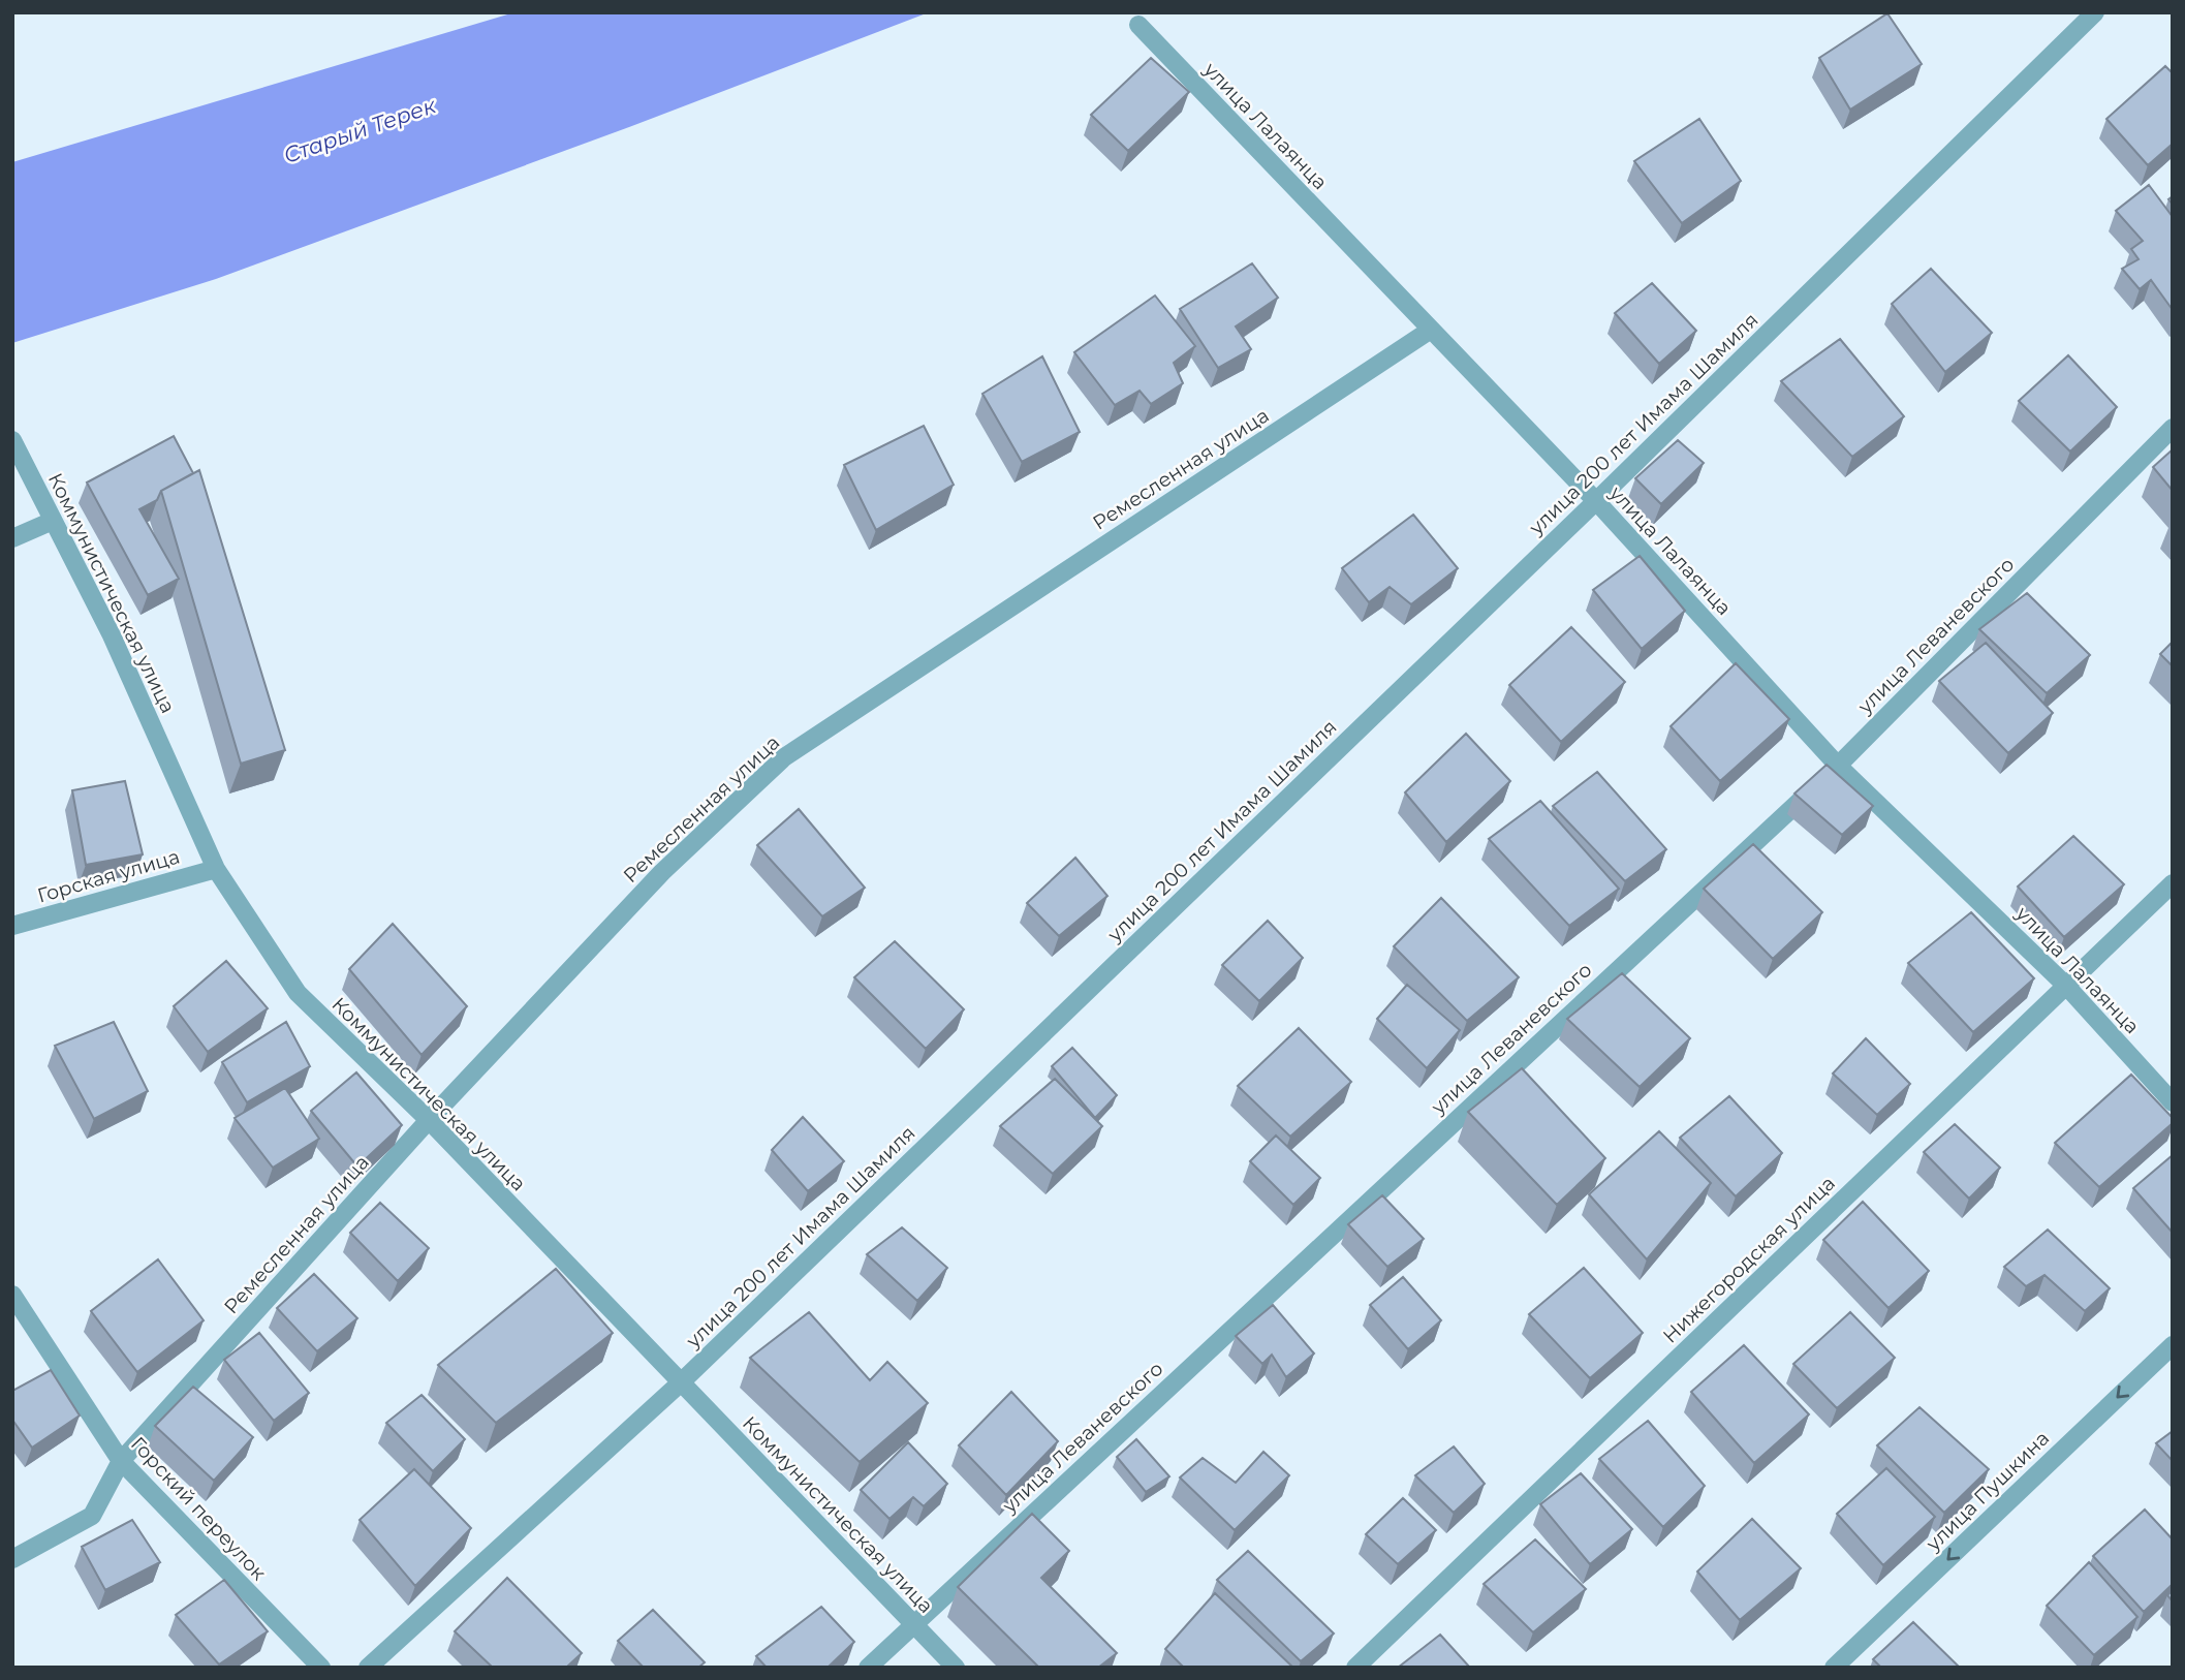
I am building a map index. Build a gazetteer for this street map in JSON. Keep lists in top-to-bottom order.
{
  "streets": {
    "street": [
      "улица Лалаянца",
      "улица 200 лет Имама Шамиля",
      "Ремесленная улица",
      "Коммунистическая улица",
      "улица Леваневского",
      "Горская улица",
      "Нижегородская улица",
      "улица Пушкина",
      "Горский переулок"
    ]
  },
  "crossings": [
    ["улица Лалаянца", "улица 200 лет Имама Шамиля"],
    ["улица Лалаянца", "Ремесленная улица"],
    ["улица Лалаянца", "улица Леваневского"],
    ["улица Лалаянца", "Нижегородская улица"],
    ["улица 200 лет Имама Шамиля", "Коммунистическая улица"],
    ["Ремесленная улица", "Коммунистическая улица"],
    ["Ремесленная улица", "Горский переулок"],
    ["Коммунистическая улица", "улица Леваневского"],
    ["Коммунистическая улица", "Горская улица"]
  ],
  "one_way": ["улица Пушкина"],
  "water": ["Старый Терек"]
}
